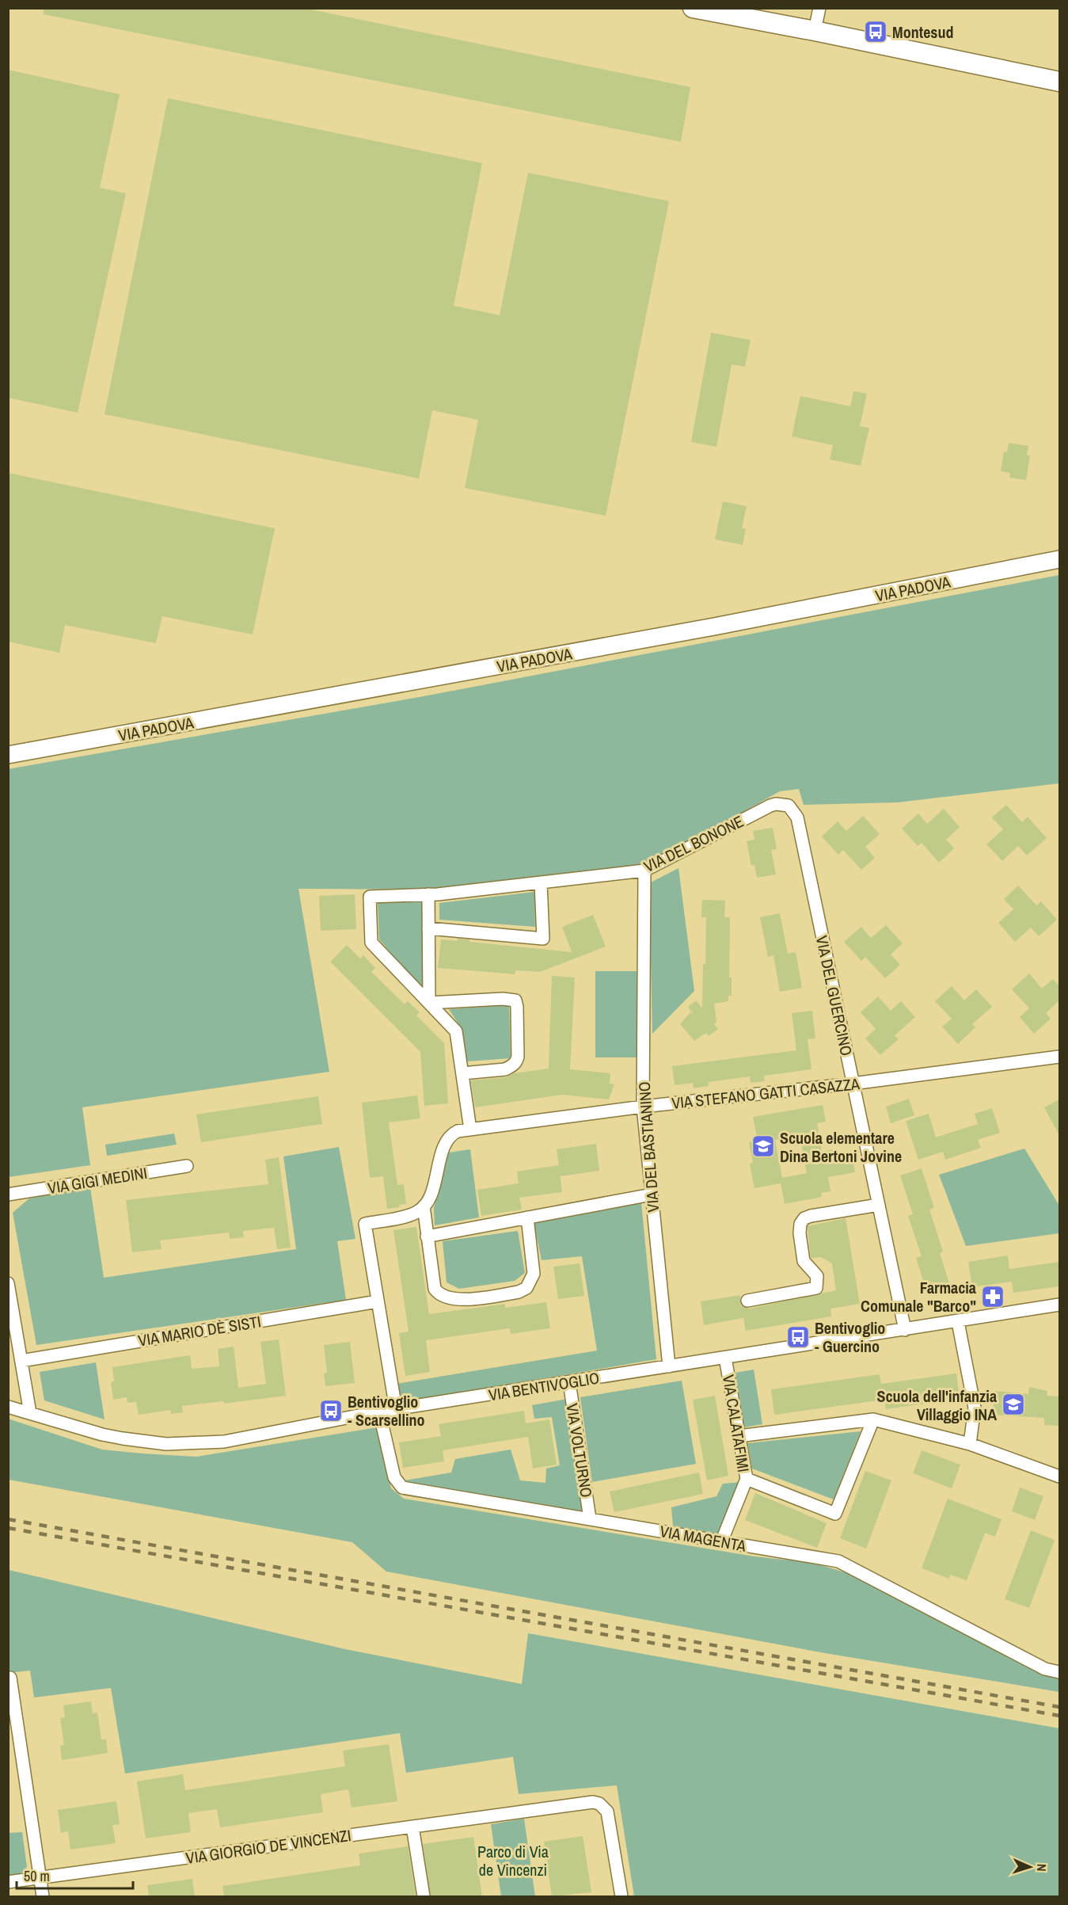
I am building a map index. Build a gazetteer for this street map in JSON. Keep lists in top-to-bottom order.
{
  "streets": {
    "main road": ["VIA PADOVA"],
    "street": [
      "VIA DEL BONONE",
      "VIA DEL GUERCINO",
      "VIA STEFANO GATTI CASAZZA",
      "VIA DEL BASTIANINO",
      "VIA GIGI MEDINI",
      "VIA MARIO DÈ SISTI",
      "VIA BENTIVOGLIO",
      "VIA CALATAFIMI",
      "VIA VOLTURNO",
      "VIA MAGENTA",
      "VIA GIORGIO DE VINCENZI"
    ]
  },
  "crossings": [
    ["VIA DEL BONONE", "VIA DEL GUERCINO"],
    ["VIA DEL BONONE", "VIA DEL BASTIANINO"],
    ["VIA DEL GUERCINO", "VIA STEFANO GATTI CASAZZA"],
    ["VIA DEL GUERCINO", "VIA BENTIVOGLIO"],
    ["VIA STEFANO GATTI CASAZZA", "VIA DEL BASTIANINO"],
    ["VIA DEL BASTIANINO", "VIA BENTIVOGLIO"],
    ["VIA BENTIVOGLIO", "VIA CALATAFIMI"],
    ["VIA BENTIVOGLIO", "VIA VOLTURNO"],
    ["VIA BENTIVOGLIO", "VIA MAGENTA"],
    ["VIA CALATAFIMI", "VIA MAGENTA"],
    ["VIA VOLTURNO", "VIA MAGENTA"]
  ],
  "parks": ["Parco di Via de Vincenzi"],
  "places": {
    "bus stop": ["Montesud", "Bentivoglio - Guercino", "Bentivoglio - Scarsellino"],
    "school or university": ["Scuola elementare Dina Bertoni Jovine", "Scuola dell'infanzia Villaggio INA"],
    "pharmacy": ["Farmacia Comunale \"Barco\""]
  },
  "scale_bar": "50 m",
  "north": "right"
}
